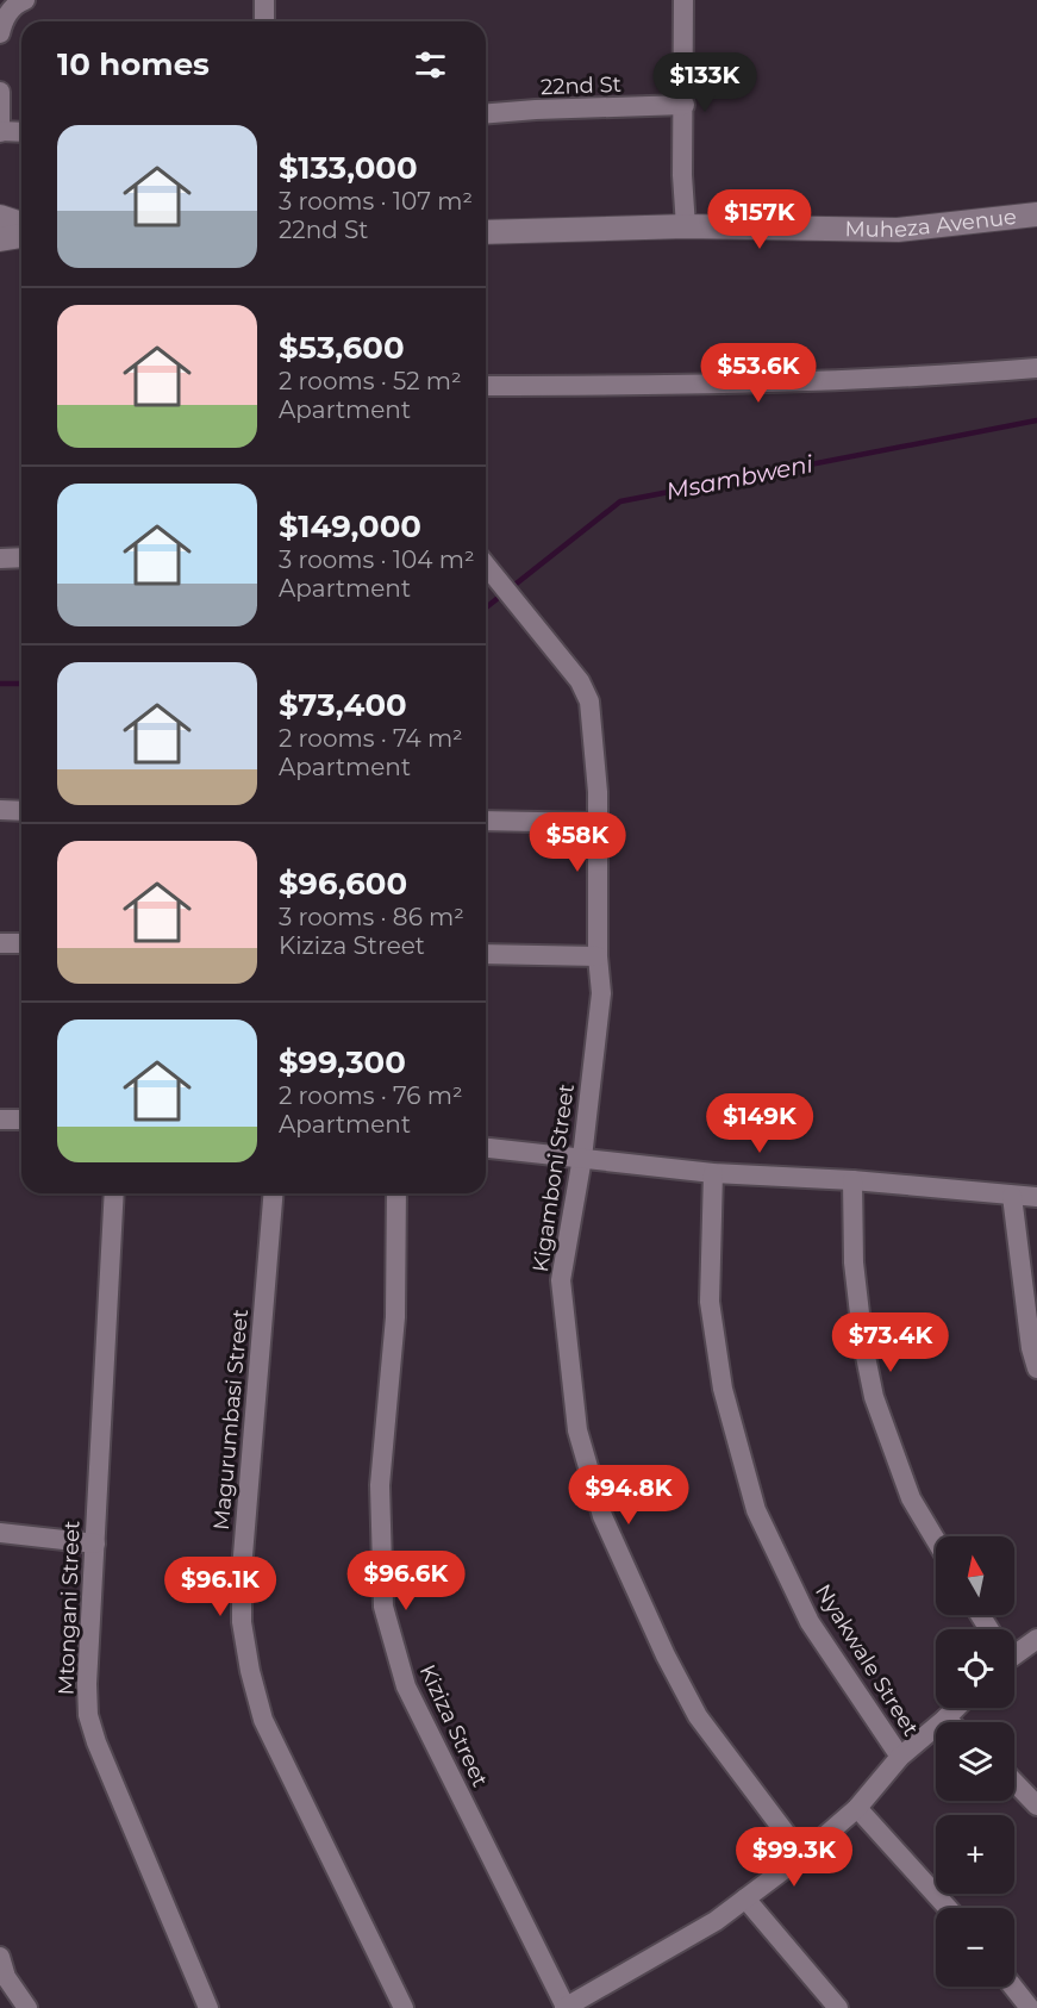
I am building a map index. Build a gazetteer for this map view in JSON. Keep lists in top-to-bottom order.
{
  "streets": {
    "street": [
      "22nd St",
      "Muheza Avenue",
      "Kigamboni Street",
      "Magurumbasi Street",
      "Mtongani Street",
      "Nyakwale Street",
      "Kiziza Street"
    ]
  },
  "water": ["Msambweni"],
  "north": "top",
  "page": {
    "heading": "10 homes",
    "price": [
      "$133K",
      "$157K",
      "$53.6K",
      "$58K",
      "$149K",
      "$73.4K",
      "$94.8K",
      "$96.6K",
      "$96.1K",
      "$99.3K"
    ],
    "list": [
      {
        "name": "$133,000",
        "note": "3 rooms · 107 m² · 22nd St"
      },
      {
        "name": "$53,600",
        "note": "2 rooms · 52 m² · Apartment"
      },
      {
        "name": "$149,000",
        "note": "3 rooms · 104 m² · Apartment"
      },
      {
        "name": "$73,400",
        "note": "2 rooms · 74 m² · Apartment"
      },
      {
        "name": "$96,600",
        "note": "3 rooms · 86 m² · Kiziza Street"
      },
      {
        "name": "$99,300",
        "note": "2 rooms · 76 m² · Apartment"
      }
    ],
    "map_buttons": ["+", "−"]
  }
}
